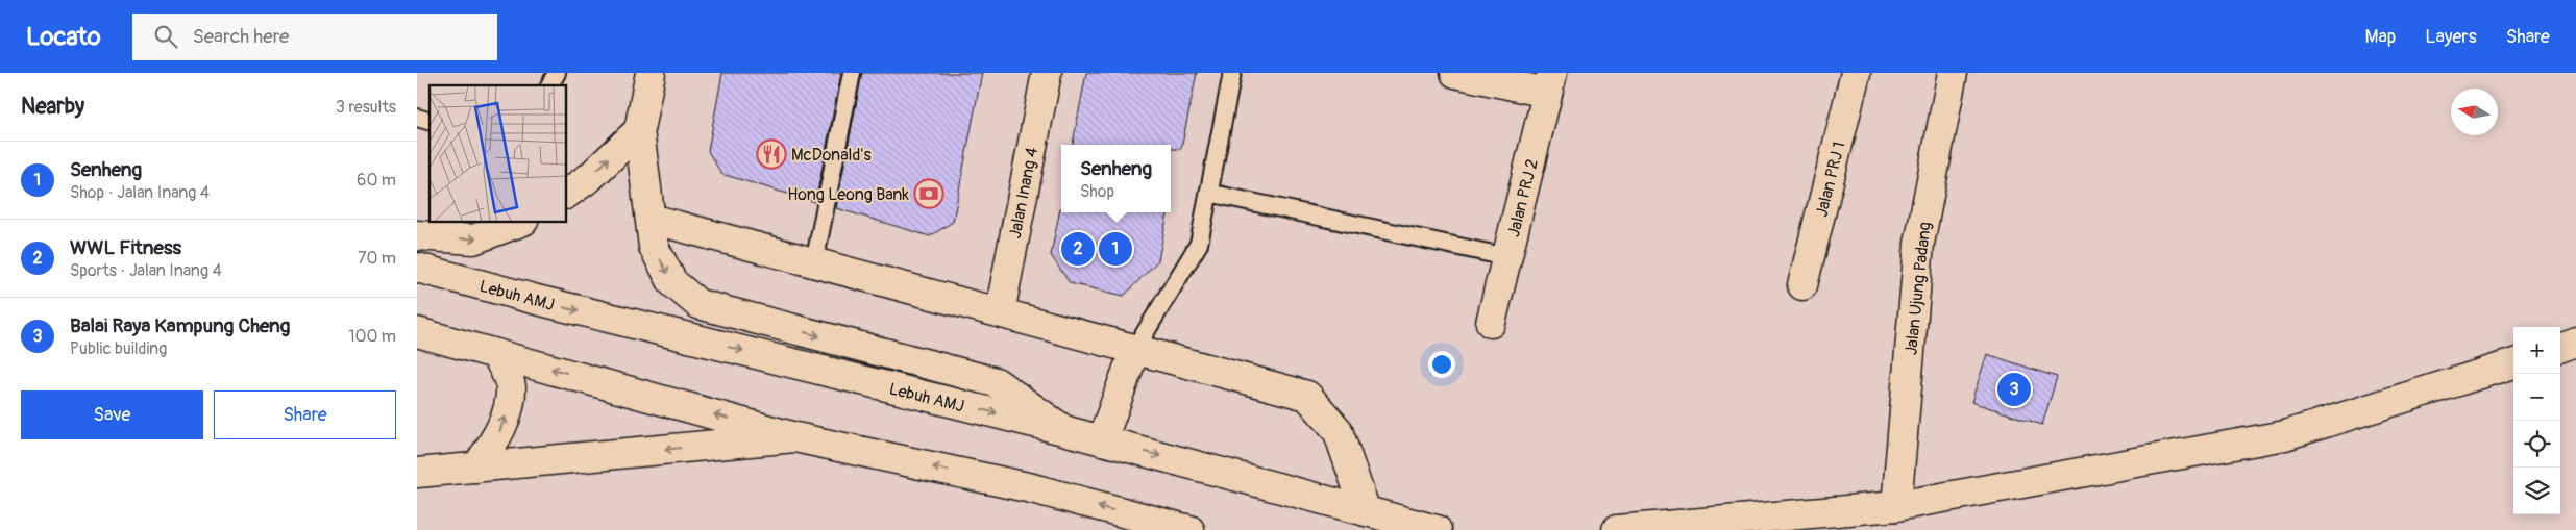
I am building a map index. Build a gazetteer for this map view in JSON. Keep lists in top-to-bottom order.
{
  "streets": {
    "main road": [
      "Jalan PRJ 1",
      "Jalan Inang 4",
      "Jalan PRJ 2",
      "Jalan Ujung Padang",
      "Lebuh AMJ"
    ]
  },
  "places": {
    "restaurant": ["McDonald's"],
    "bank": ["Hong Leong Bank"]
  },
  "north": "left",
  "page": {
    "header": "Locato",
    "search": "Search here",
    "nav": ["Map", "Layers", "Share"],
    "heading": ["Nearby", "3 results"],
    "list": [
      {
        "mark": "1",
        "name": "Senheng",
        "note": "Shop · Jalan Inang 4",
        "value": "60 m"
      },
      {
        "mark": "2",
        "name": "WWL Fitness",
        "note": "Sports · Jalan Inang 4",
        "value": "70 m"
      },
      {
        "mark": "3",
        "name": "Balai Raya Kampung Cheng",
        "note": "Public building",
        "value": "100 m"
      }
    ],
    "popup": ["Senheng", "Shop"],
    "pins": ["1", "2", "3"],
    "map_buttons": ["+", "−"],
    "buttons": ["Save", "Share"]
  }
}
